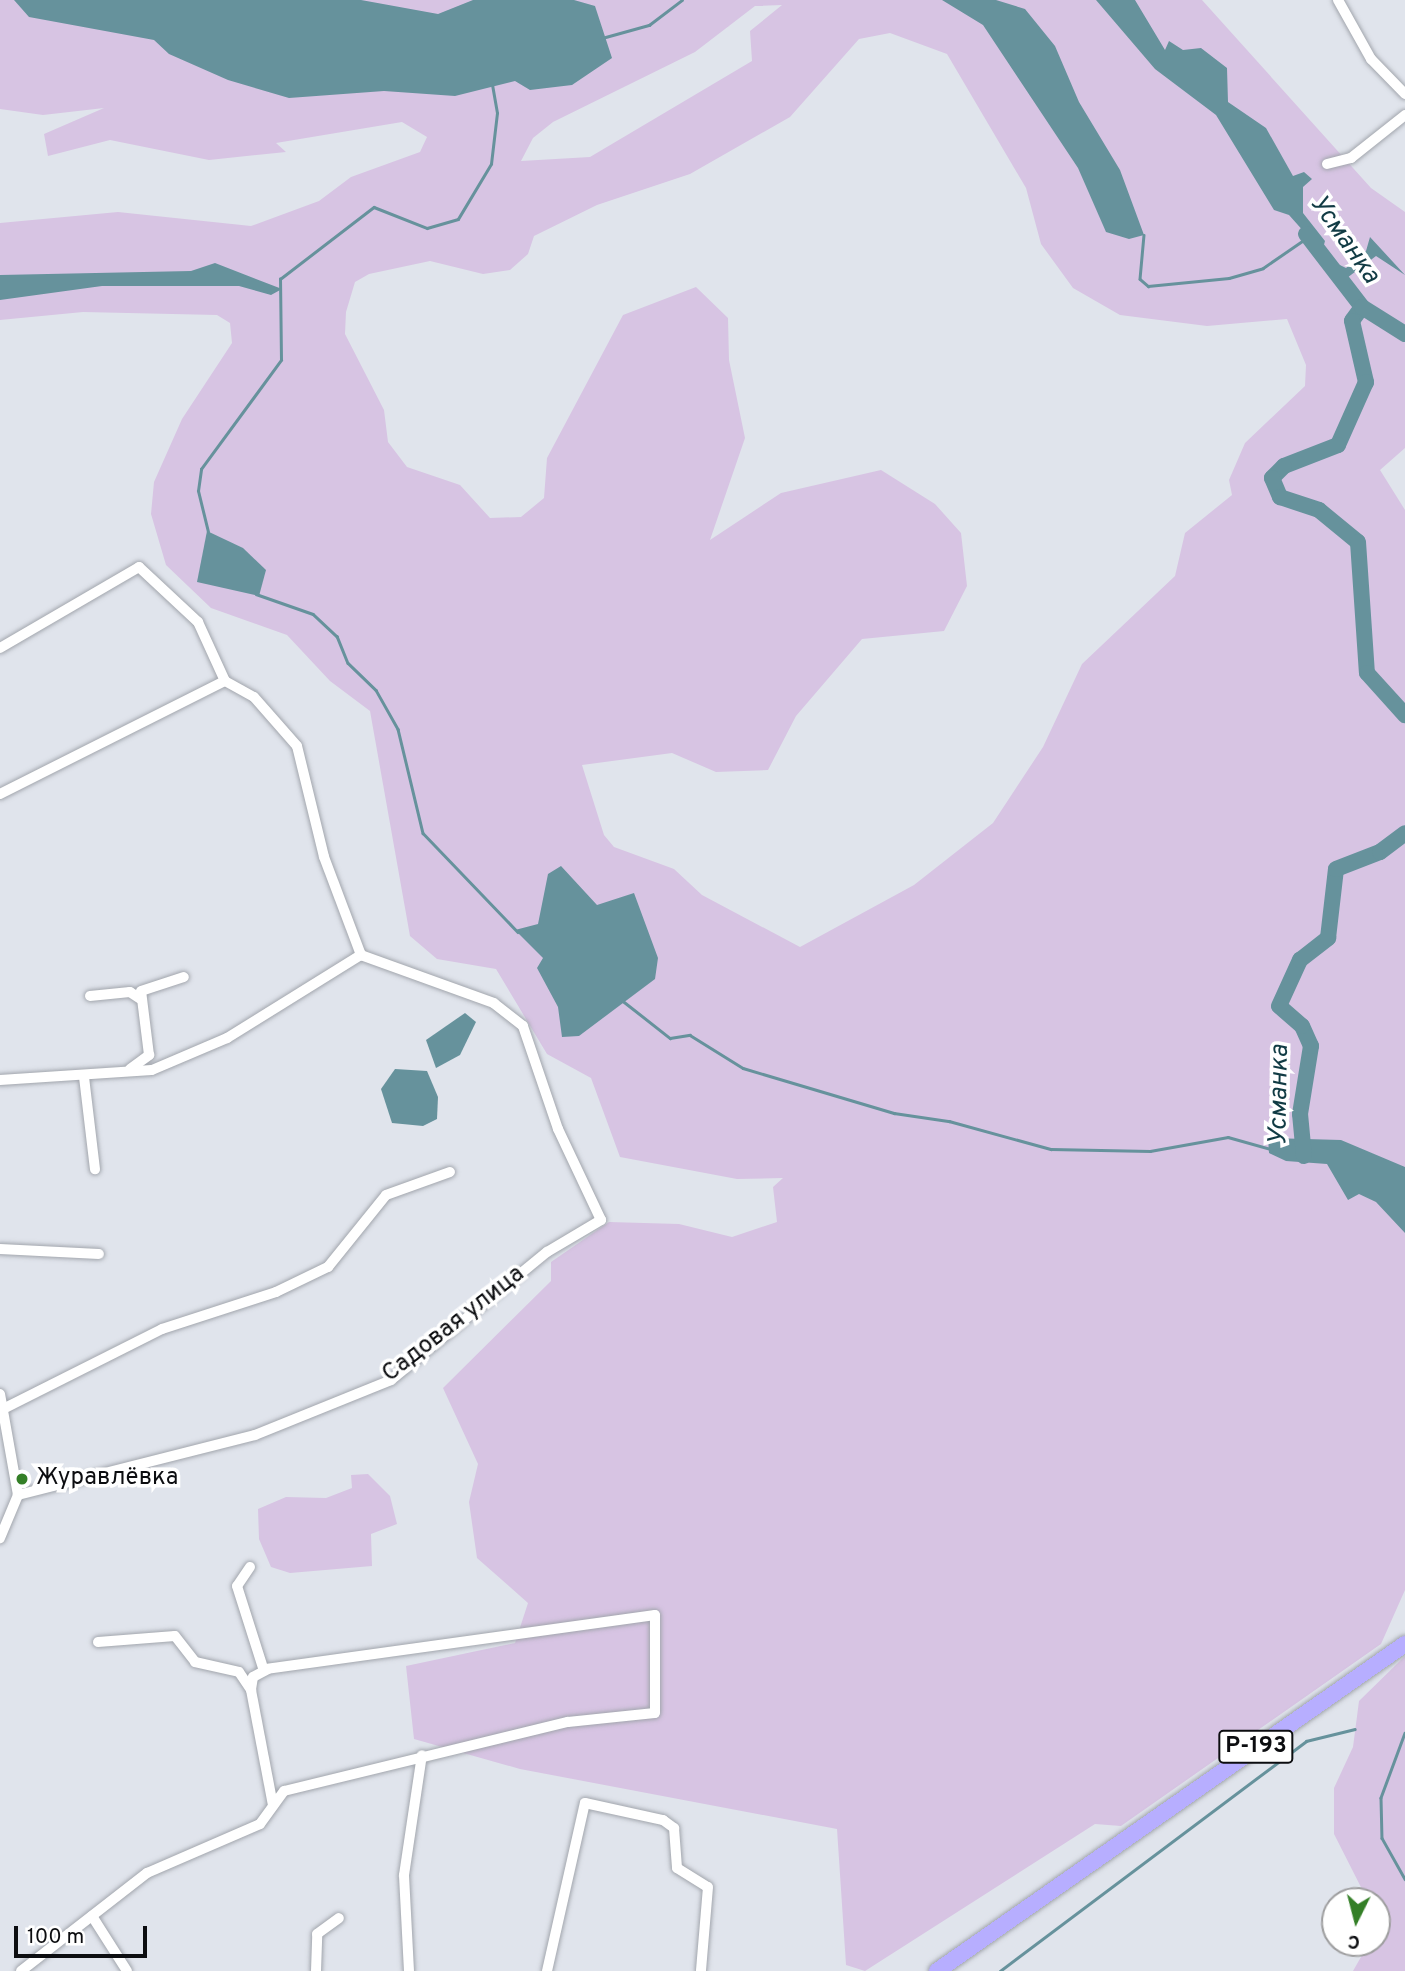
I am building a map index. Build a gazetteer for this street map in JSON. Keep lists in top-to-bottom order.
{
  "streets": {
    "highway": ["Р-193"],
    "street": ["Садовая улица"]
  },
  "water": ["Усманка"],
  "places": ["Журавлёвка"],
  "scale_bar": "100 m",
  "north": "bottom"
}
